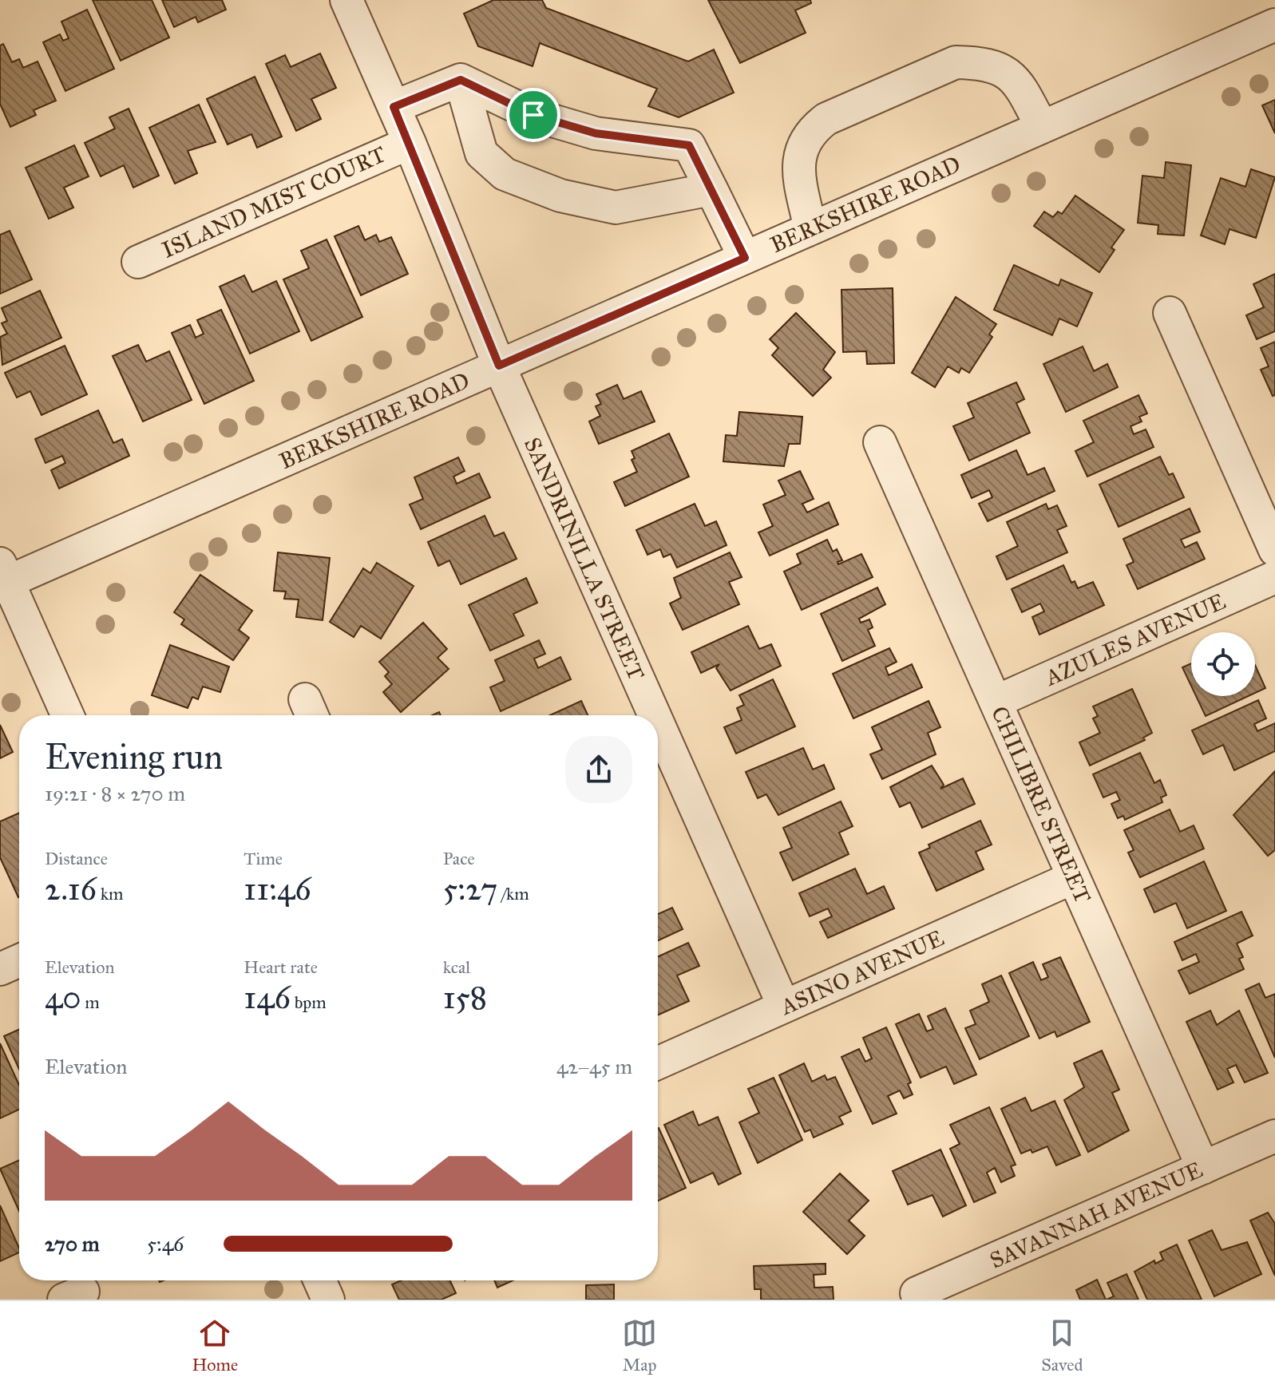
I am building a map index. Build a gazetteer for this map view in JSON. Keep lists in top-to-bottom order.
{
  "streets": {
    "street": [
      "ISLAND MIST COURT",
      "BERKSHIRE ROAD",
      "SANDRINILLA STREET",
      "AZULES AVENUE",
      "CHILIBRE STREET",
      "ASINO AVENUE",
      "SAVANNAH AVENUE"
    ]
  },
  "crossings": [
    ["ISLAND MIST COURT", "SANDRINILLA STREET"],
    ["BERKSHIRE ROAD", "SANDRINILLA STREET"],
    ["SANDRINILLA STREET", "ASINO AVENUE"],
    ["AZULES AVENUE", "CHILIBRE STREET"],
    ["CHILIBRE STREET", "ASINO AVENUE"],
    ["CHILIBRE STREET", "SAVANNAH AVENUE"]
  ],
  "page": {
    "heading": ["Evening run", "19:21 · 8 × 270 m"],
    "stats": [
      ["Distance", "2.16 km"],
      ["Time", "11:46"],
      ["Pace", "5:27 /km"],
      ["Elevation", "40 m"],
      ["Heart rate", "146 bpm"],
      ["kcal", "158"]
    ],
    "chart": ["Elevation", "42–45 m"],
    "list": [
      {
        "name": "270 m",
        "note": "5:46"
      }
    ],
    "tabs": ["Home", "Map", "Saved"]
  }
}
